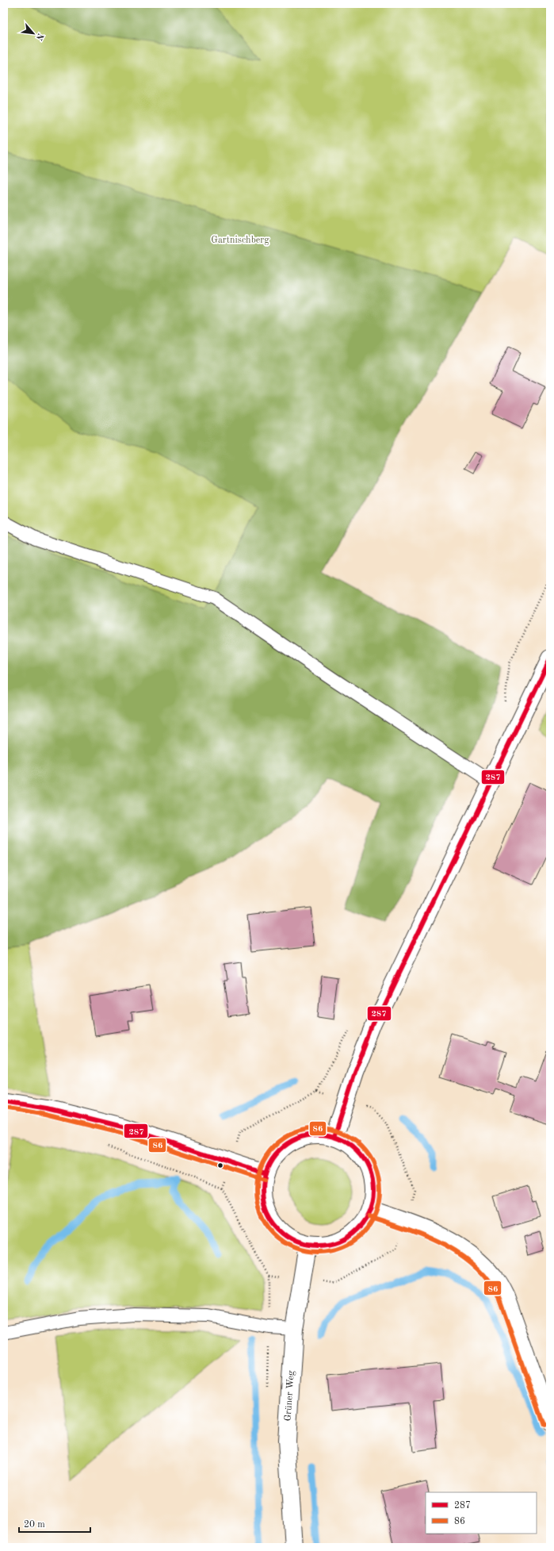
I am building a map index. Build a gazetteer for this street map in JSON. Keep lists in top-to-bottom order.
{
  "streets": {
    "street": ["Grüner Weg"]
  },
  "parks": ["Gartnischberg"],
  "lines": ["transit line 287", "transit line 86"],
  "legend": ["287", "86"],
  "scale_bar": "20 m",
  "north": "bottom right"
}
